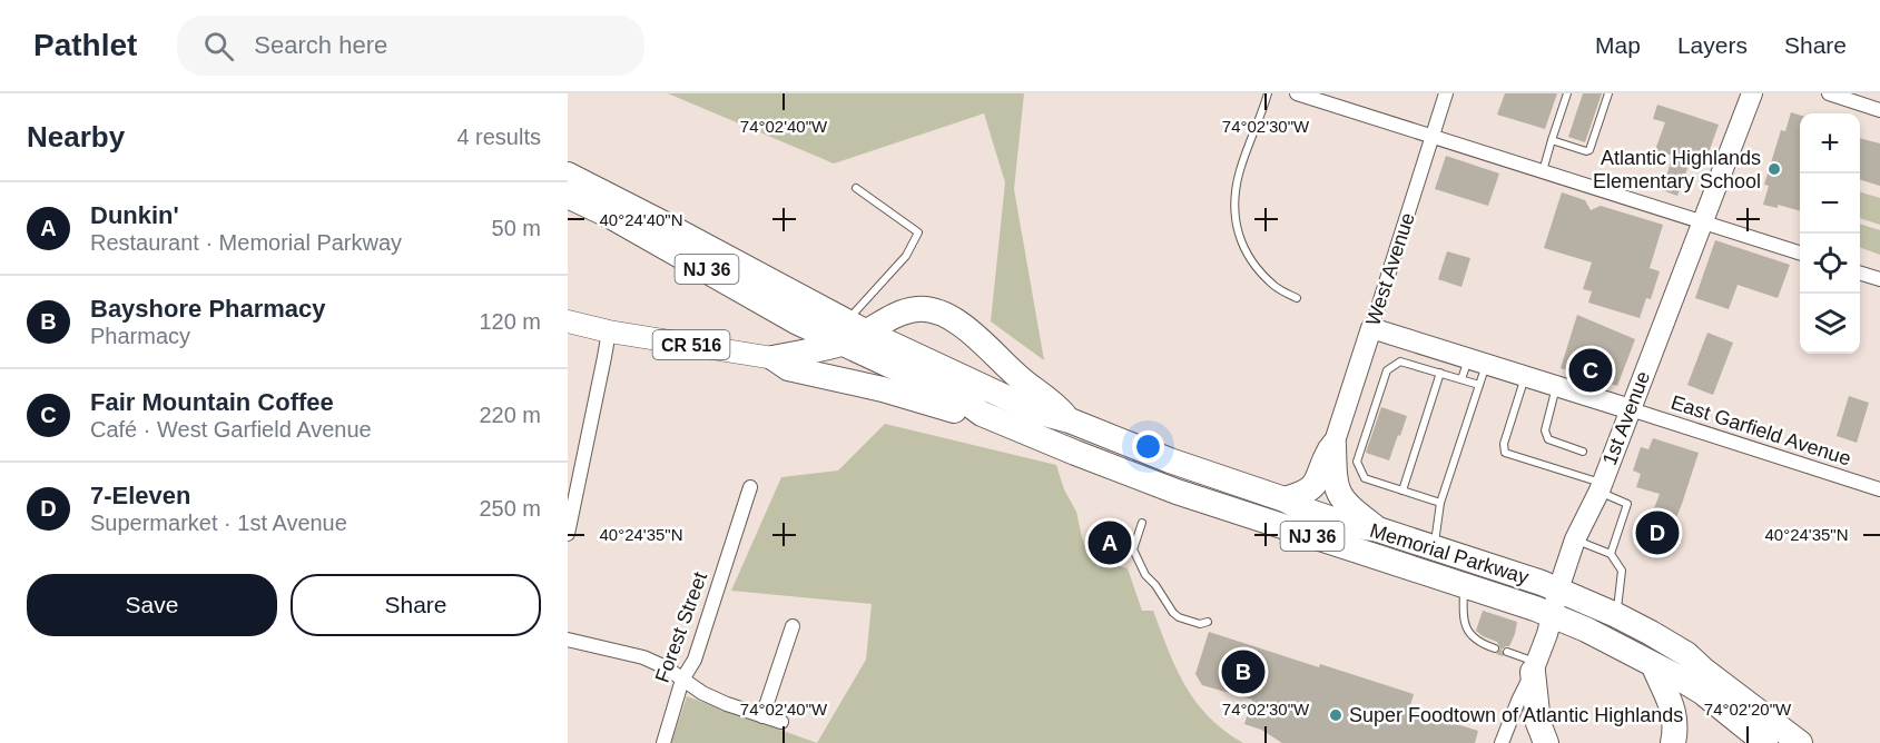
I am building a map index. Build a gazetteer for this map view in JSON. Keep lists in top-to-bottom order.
{
  "streets": {
    "highway": ["NJ 36", "Memorial Parkway"],
    "main road": ["CR 516"],
    "street": [
      "West Avenue",
      "1st Avenue",
      "East Garfield Avenue",
      "Forest Street"
    ]
  },
  "crossings": [
    ["NJ 36", "Memorial Parkway"],
    ["1st Avenue", "East Garfield Avenue"],
    ["1st Avenue", "Memorial Parkway"]
  ],
  "places": ["Atlantic Highlands Elementary School", "Super Foodtown of Atlantic Highlands"],
  "page": {
    "header": "Pathlet",
    "search": "Search here",
    "nav": ["Map", "Layers", "Share"],
    "heading": ["Nearby", "4 results"],
    "map_buttons": ["+", "−"],
    "list": [
      {
        "mark": "A",
        "name": "Dunkin'",
        "note": "Restaurant · Memorial Parkway",
        "value": "50 m"
      },
      {
        "mark": "B",
        "name": "Bayshore Pharmacy",
        "note": "Pharmacy",
        "value": "120 m"
      },
      {
        "mark": "C",
        "name": "Fair Mountain Coffee",
        "note": "Café · West Garfield Avenue",
        "value": "220 m"
      },
      {
        "mark": "D",
        "name": "7-Eleven",
        "note": "Supermarket · 1st Avenue",
        "value": "250 m"
      }
    ],
    "pins": [
      "C",
      "D",
      "A",
      "B"
    ],
    "buttons": ["Save", "Share"]
  },
  "coordinates": [
    "74°02'40\"W",
    "74°02'30\"W",
    "40°24'40\"N",
    "40°24'35\"N",
    "74°02'20\"W"
  ]
}
